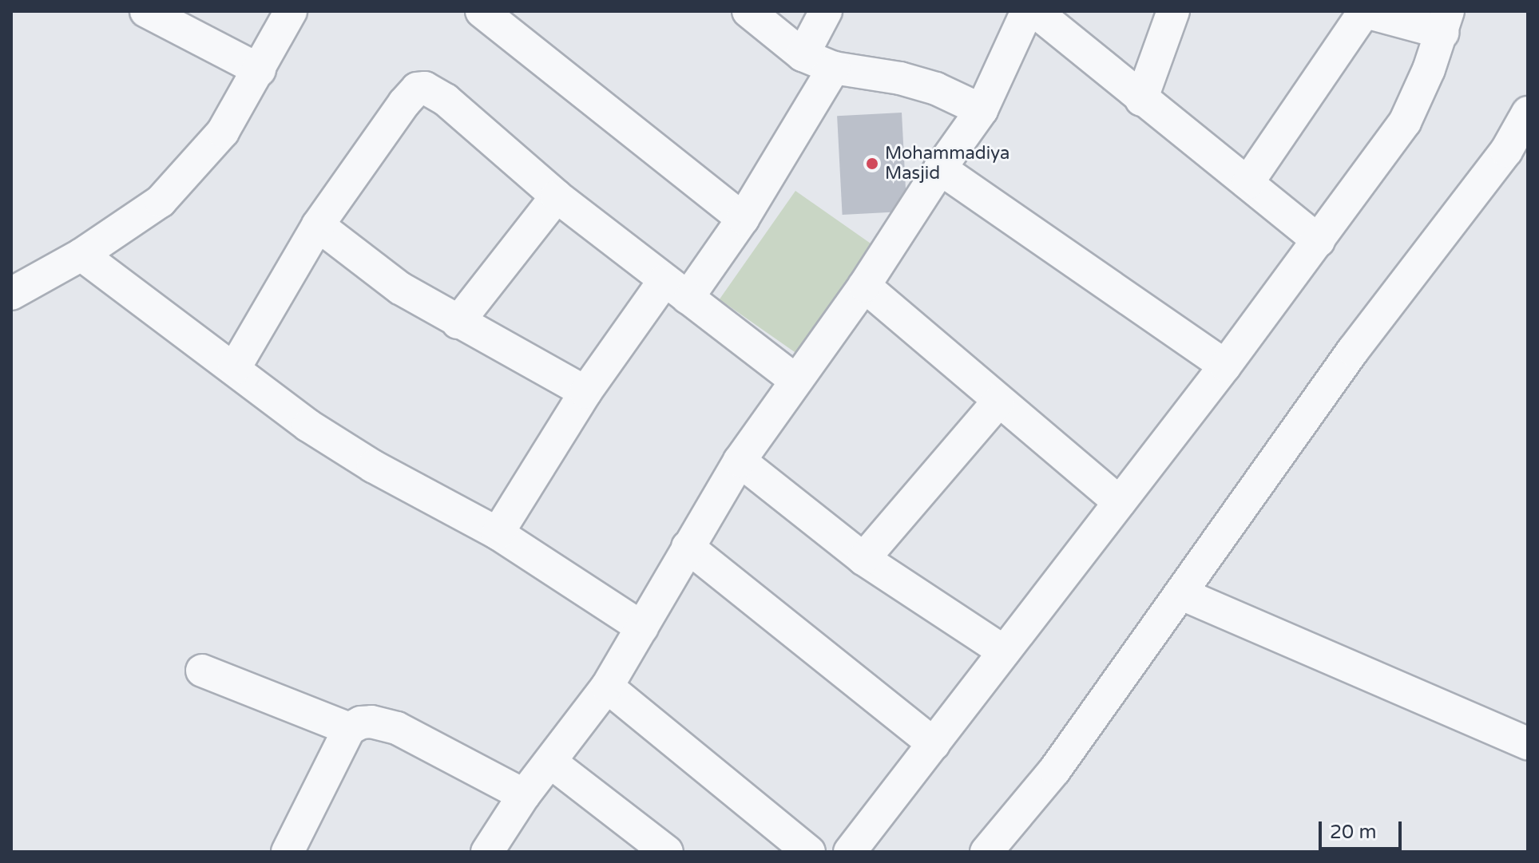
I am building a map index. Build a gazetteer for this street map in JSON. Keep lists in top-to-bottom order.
{
  "places": ["Mohammadiya Masjid"],
  "scale_bar": "20 m"
}
